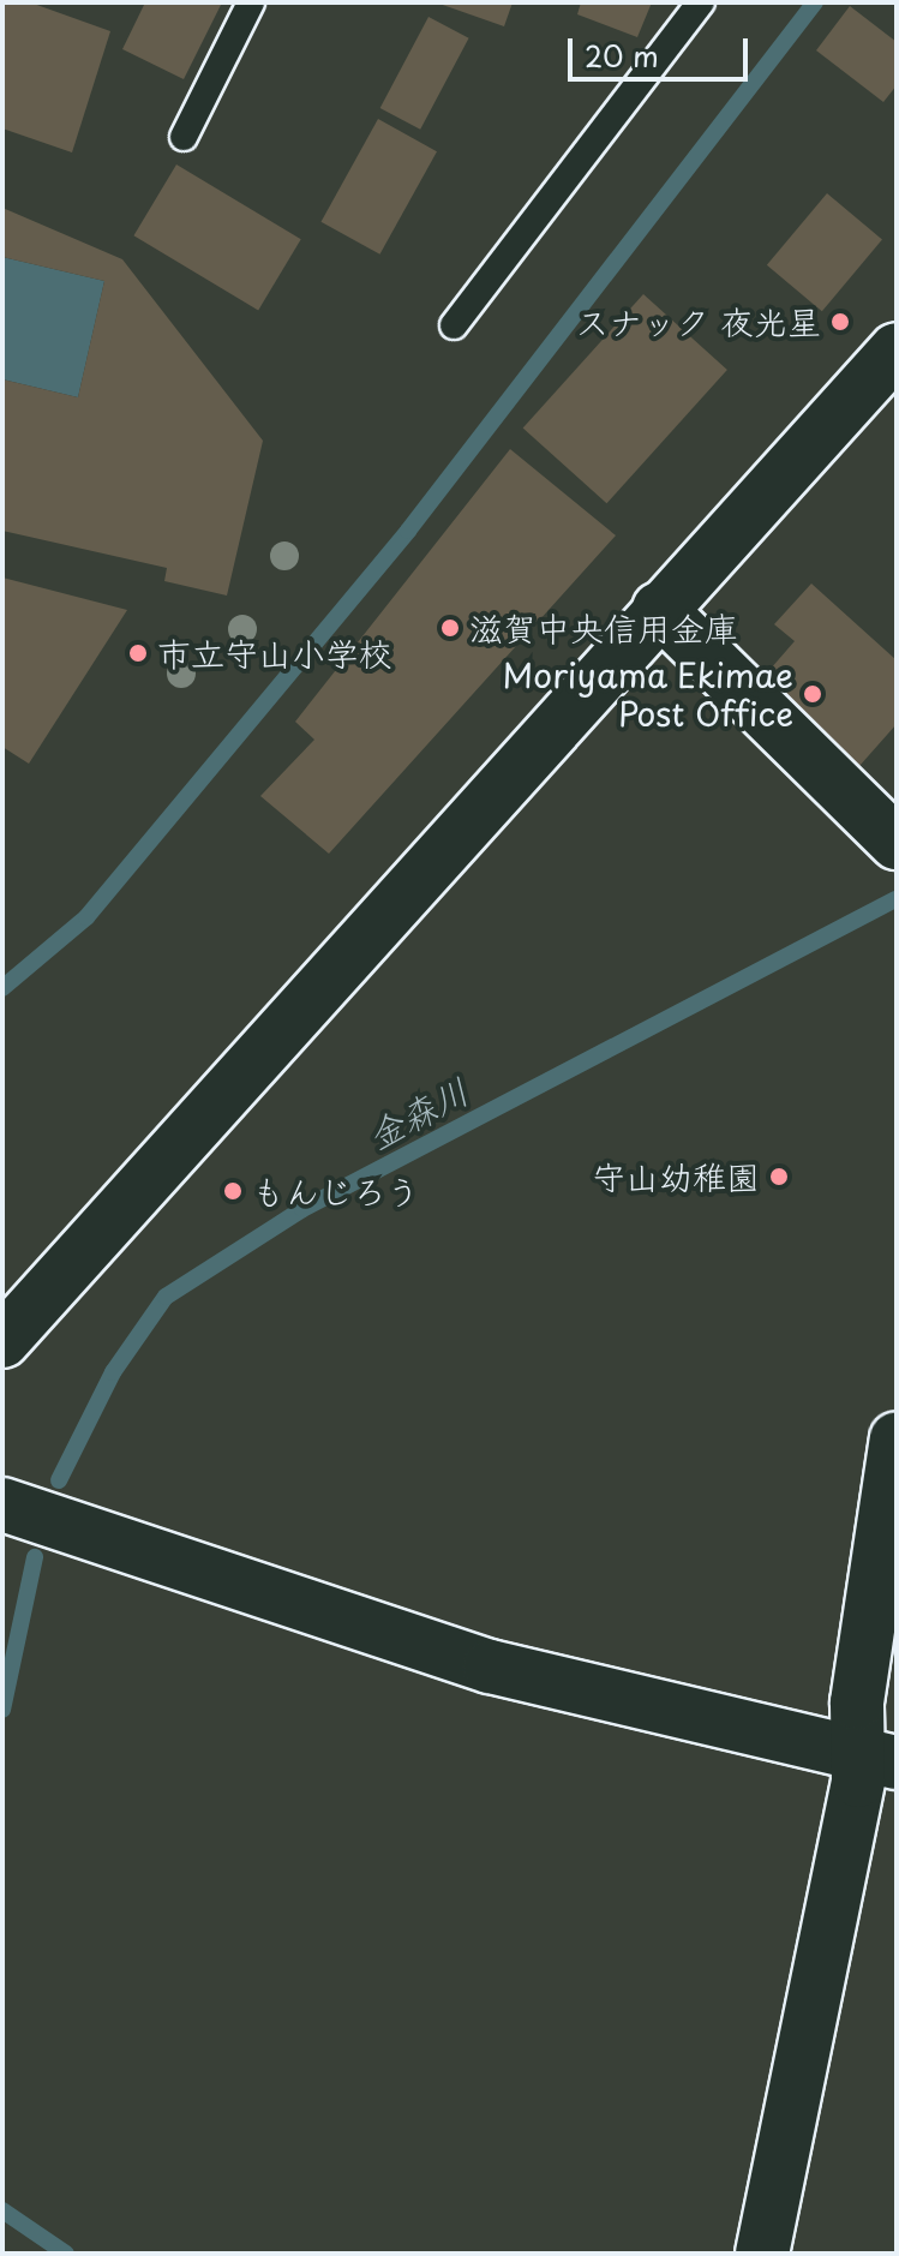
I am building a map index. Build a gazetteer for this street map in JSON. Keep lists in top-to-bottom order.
{
  "water": ["金森川"],
  "places": [
    "スナック 夜光星",
    "滋賀中央信用金庫",
    "市立守山小学校",
    "Moriyama Ekimae Post Office",
    "守山幼稚園",
    "もんじろう"
  ],
  "scale_bar": "20 m"
}
